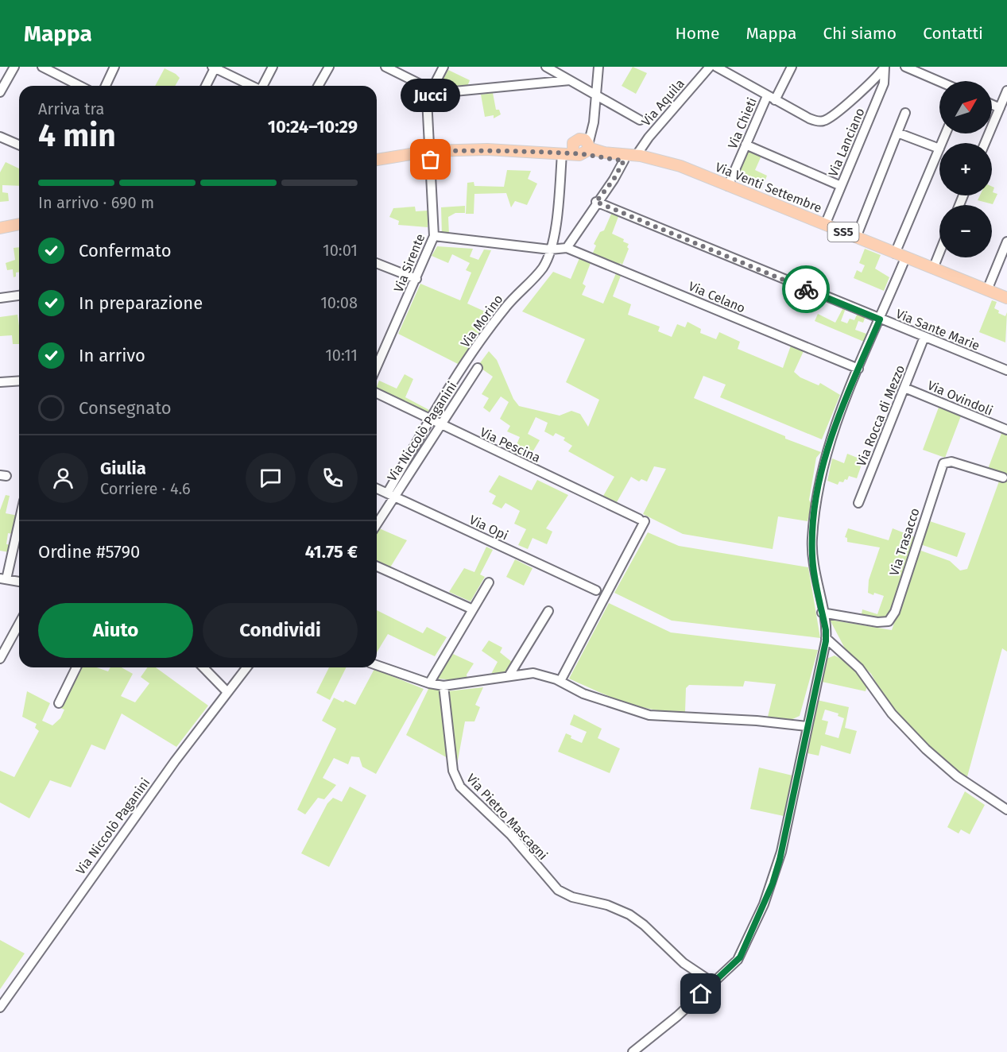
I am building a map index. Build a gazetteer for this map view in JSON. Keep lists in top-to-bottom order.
{
  "streets": {
    "main road": ["Via Venti Settembre", "SS5"],
    "street": [
      "Via Aquila",
      "Via Chieti",
      "Via Lanciano",
      "Via Sirente",
      "Via Celano",
      "Via Morino",
      "Via Sante Marie",
      "Via Ovindoli",
      "Via Rocca di Mezzo",
      "Via Niccolò Paganini",
      "Via Pescina",
      "Via Opi",
      "Via Trasacco",
      "Via Pietro Mascagni"
    ]
  },
  "crossings": [
    ["Via Aquila", "Via Venti Settembre"],
    ["Via Chieti", "Via Venti Settembre"],
    ["Via Lanciano", "Via Venti Settembre"],
    ["Via Morino", "Via Niccolò Paganini"],
    ["Via Morino", "Via Pescina"],
    ["Via Morino", "Via Opi"],
    ["Via Sante Marie", "Via Rocca di Mezzo"],
    ["Via Ovindoli", "Via Rocca di Mezzo"],
    ["Via Niccolò Paganini", "Via Pescina"],
    ["Via Niccolò Paganini", "Via Opi"]
  ],
  "places": ["Jucci"],
  "north": "top right",
  "page": {
    "header": "Mappa",
    "nav": [
      "Home",
      "Mappa",
      "Chi siamo",
      "Contatti"
    ],
    "bubble": "Jucci",
    "map_buttons": ["+", "−"],
    "heading": ["4 min", "Arriva tra", "10:24–10:29"],
    "panel": [
      "Giulia",
      "Corriere · 4.6",
      "Ordine #5790",
      "41.75 €"
    ],
    "bar": "In arrivo · 690 m",
    "list": [
      ["Confermato", "10:01"],
      ["In preparazione", "10:08"],
      ["In arrivo", "10:11"],
      "Consegnato"
    ],
    "buttons": ["Aiuto", "Condividi"]
  }
}
